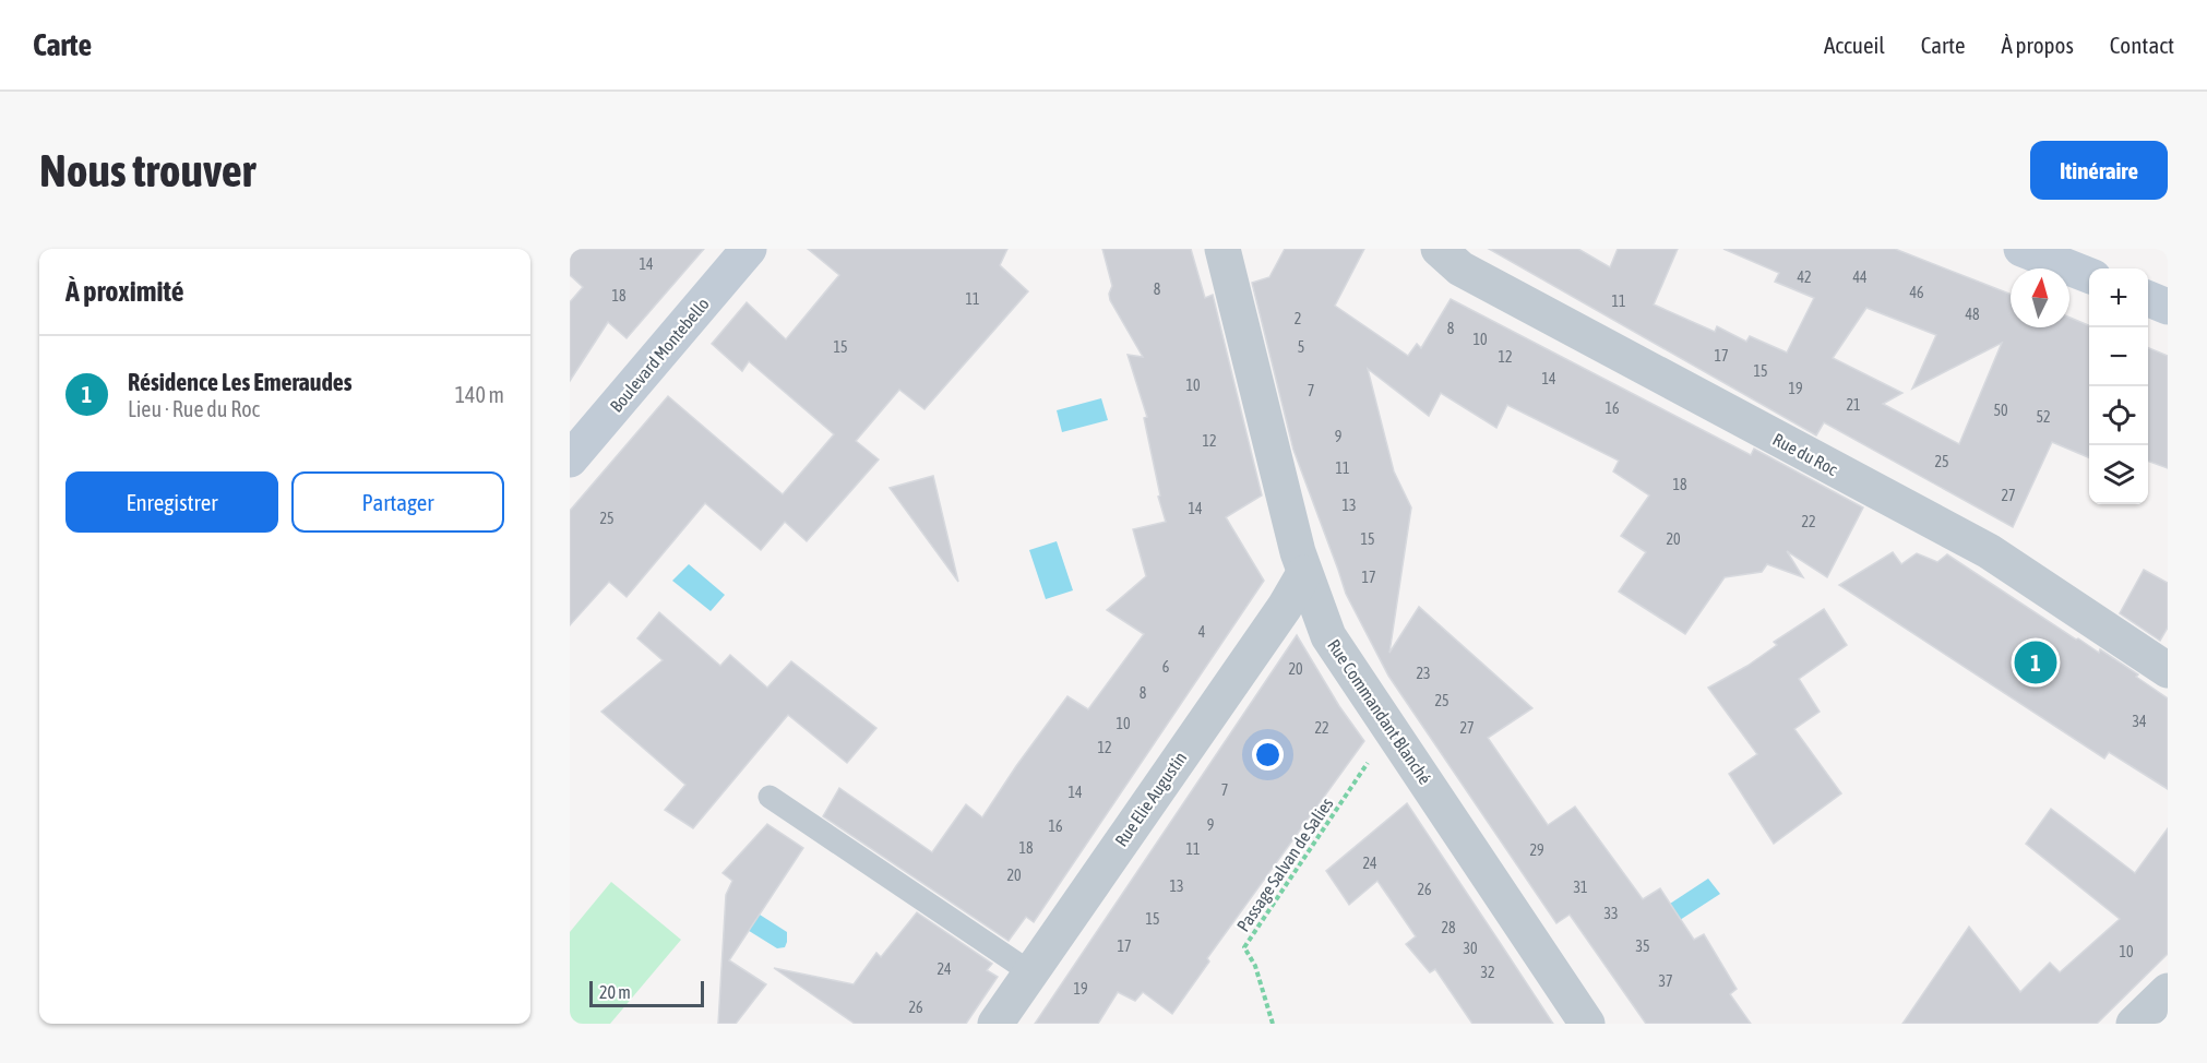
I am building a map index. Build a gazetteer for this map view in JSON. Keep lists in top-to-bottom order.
{
  "streets": {
    "main road": ["Boulevard Montebello"],
    "street": ["Rue du Roc", "Rue Commandant Blanché", "Rue Elie Augustin"],
    "path": ["Passage Salvan de Salies"]
  },
  "crossings": [
    ["Rue Commandant Blanché", "Rue Elie Augustin"],
    ["Rue Commandant Blanché", "Passage Salvan de Salies"]
  ],
  "house_numbers": [
    "14",
    "42",
    "44",
    "8",
    "46",
    "18",
    "11",
    "11",
    "48",
    "2",
    "8",
    "10",
    "15",
    "5",
    "17",
    "12",
    "15",
    "14",
    "10",
    "19",
    "7",
    "21",
    "16",
    "50",
    "52",
    "9",
    "12",
    "25",
    "11",
    "18",
    "27",
    "13",
    "14",
    "25",
    "22",
    "15",
    "20",
    "17",
    "4",
    "6",
    "20",
    "23",
    "8",
    "25",
    "34",
    "10",
    "22",
    "27",
    "12",
    "7",
    "14",
    "9",
    "16",
    "18",
    "11",
    "29",
    "24",
    "20",
    "13",
    "31",
    "26",
    "33",
    "15",
    "28",
    "17",
    "35",
    "30",
    "10",
    "24",
    "32",
    "37",
    "19",
    "26"
  ],
  "scale_bar": "20 m",
  "north": "top",
  "page": {
    "header": "Carte",
    "nav": [
      "Accueil",
      "Carte",
      "À propos",
      "Contact"
    ],
    "buttons": [
      "Itinéraire",
      ["Enregistrer", "Partager"]
    ],
    "title": "Nous trouver",
    "heading": "À proximité",
    "map_buttons": ["+", "−"],
    "list": [
      {
        "mark": "1",
        "name": "Résidence Les Emeraudes",
        "note": "Lieu · Rue du Roc",
        "value": "140 m"
      }
    ],
    "pins": "1",
    "scale": "20 m"
  }
}
